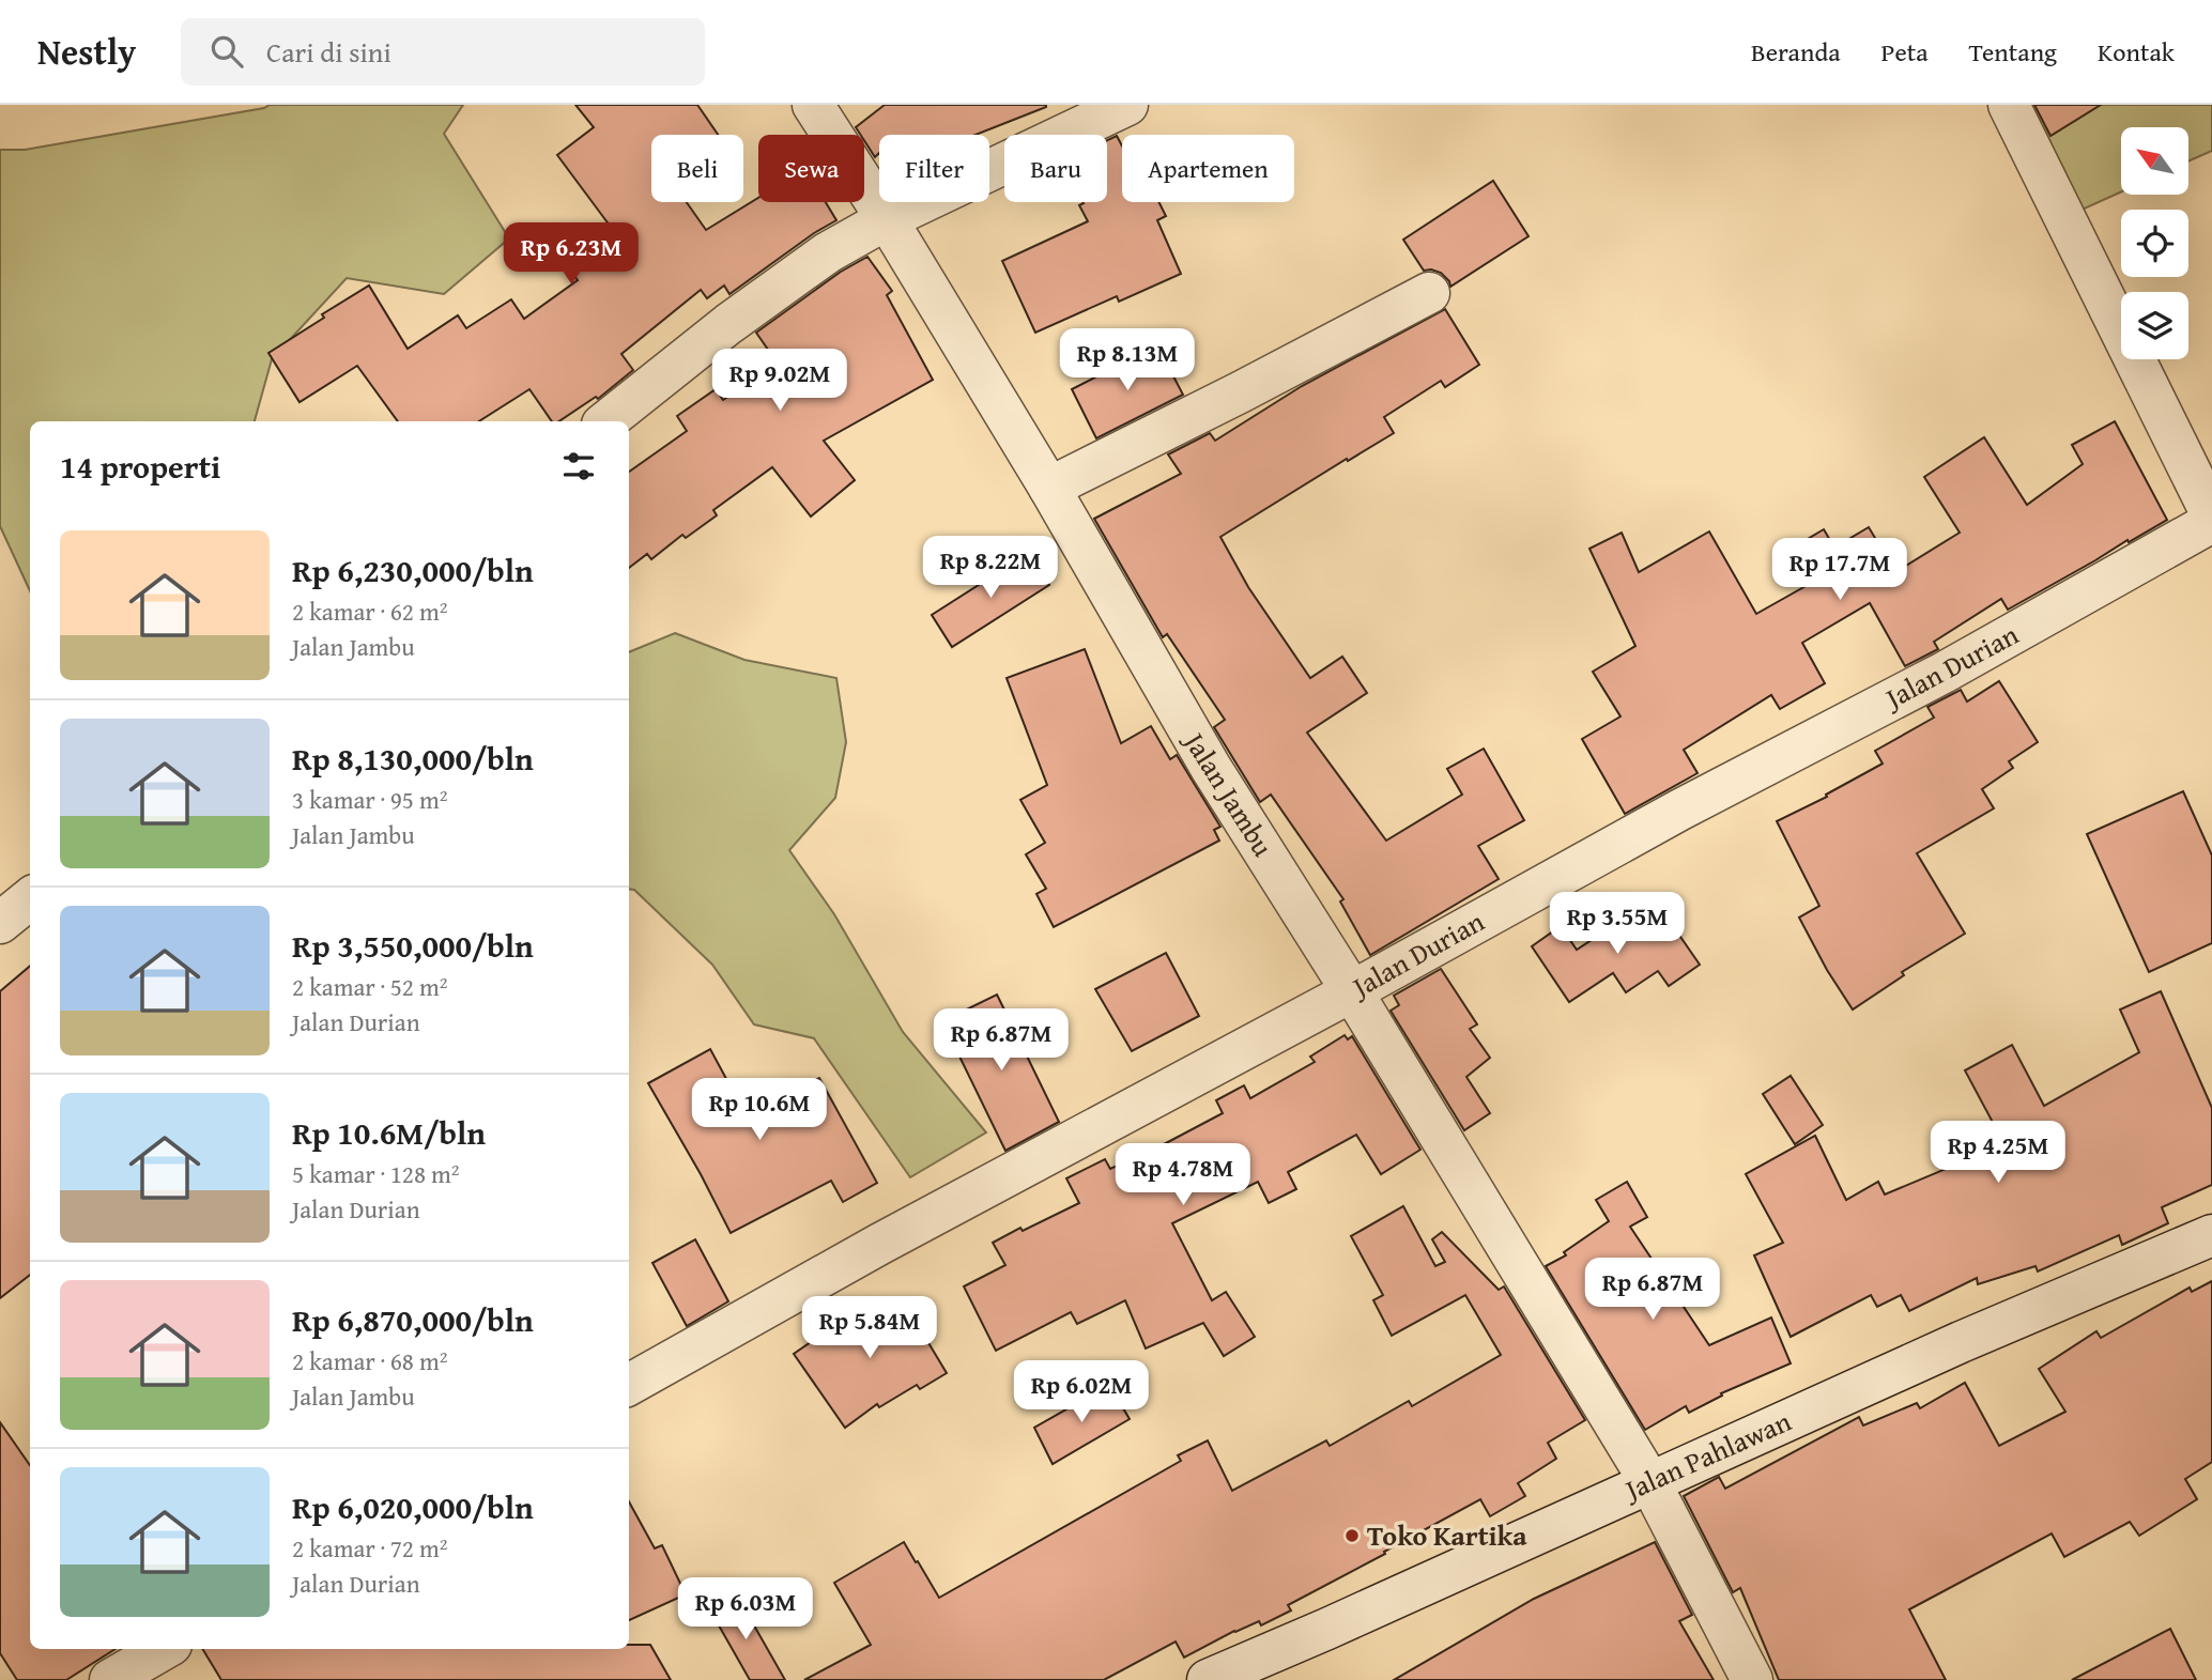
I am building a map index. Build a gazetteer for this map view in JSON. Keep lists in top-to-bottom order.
{
  "streets": {
    "street": ["Jalan Durian", "Jalan Jambu", "Jalan Pahlawan"]
  },
  "crossings": [
    ["Jalan Durian", "Jalan Jambu"],
    ["Jalan Jambu", "Jalan Pahlawan"]
  ],
  "places": ["Toko Kartika"],
  "north": "top left",
  "page": {
    "header": "Nestly",
    "search": "Cari di sini",
    "nav": [
      "Beranda",
      "Peta",
      "Tentang",
      "Kontak"
    ],
    "chip": [
      "Beli",
      "Sewa",
      "Filter",
      "Baru",
      "Apartemen"
    ],
    "price": [
      "Rp 6.23M",
      "Rp 8.13M",
      "Rp 9.02M",
      "Rp 8.22M",
      "Rp 17.7M",
      "Rp 3.55M",
      "Rp 6.87M",
      "Rp 10.6M",
      "Rp 4.25M",
      "Rp 4.78M",
      "Rp 6.87M",
      "Rp 5.84M",
      "Rp 6.02M",
      "Rp 6.03M"
    ],
    "heading": "14 properti",
    "list": [
      {
        "name": "Rp 6,230,000/bln",
        "note": "2 kamar · 62 m² · Jalan Jambu"
      },
      {
        "name": "Rp 8,130,000/bln",
        "note": "3 kamar · 95 m² · Jalan Jambu"
      },
      {
        "name": "Rp 3,550,000/bln",
        "note": "2 kamar · 52 m² · Jalan Durian"
      },
      {
        "name": "Rp 10.6M/bln",
        "note": "5 kamar · 128 m² · Jalan Durian"
      },
      {
        "name": "Rp 6,870,000/bln",
        "note": "2 kamar · 68 m² · Jalan Jambu"
      },
      {
        "name": "Rp 6,020,000/bln",
        "note": "2 kamar · 72 m² · Jalan Durian"
      }
    ]
  }
}
